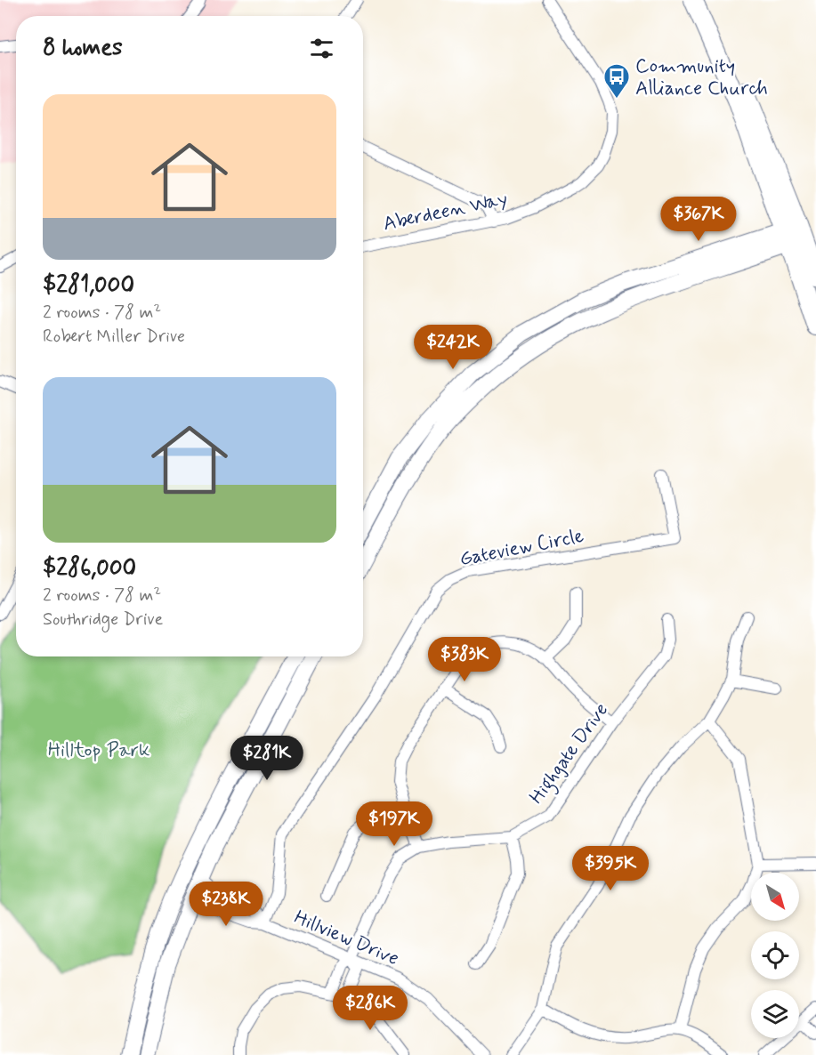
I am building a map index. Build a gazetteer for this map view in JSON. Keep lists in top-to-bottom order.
{
  "streets": {
    "street": [
      "Aberdeen Way",
      "Gateview Circle",
      "Highgate Drive",
      "Hillview Drive"
    ]
  },
  "crossings": [
    ["Gateview Circle", "Hillview Drive"],
    ["Highgate Drive", "Hillview Drive"]
  ],
  "parks": ["Hilltop Park"],
  "places": {
    "bus stop": ["Community Alliance Church"]
  },
  "north": "bottom right",
  "page": {
    "heading": "8 homes",
    "list": [
      {
        "name": "$281,000",
        "note": "2 rooms · 78 m² · Robert Miller Drive"
      },
      {
        "name": "$286,000",
        "note": "2 rooms · 78 m² · Southridge Drive"
      }
    ],
    "price": [
      "$367K",
      "$242K",
      "$383K",
      "$281K",
      "$197K",
      "$395K",
      "$238K",
      "$286K"
    ]
  }
}
